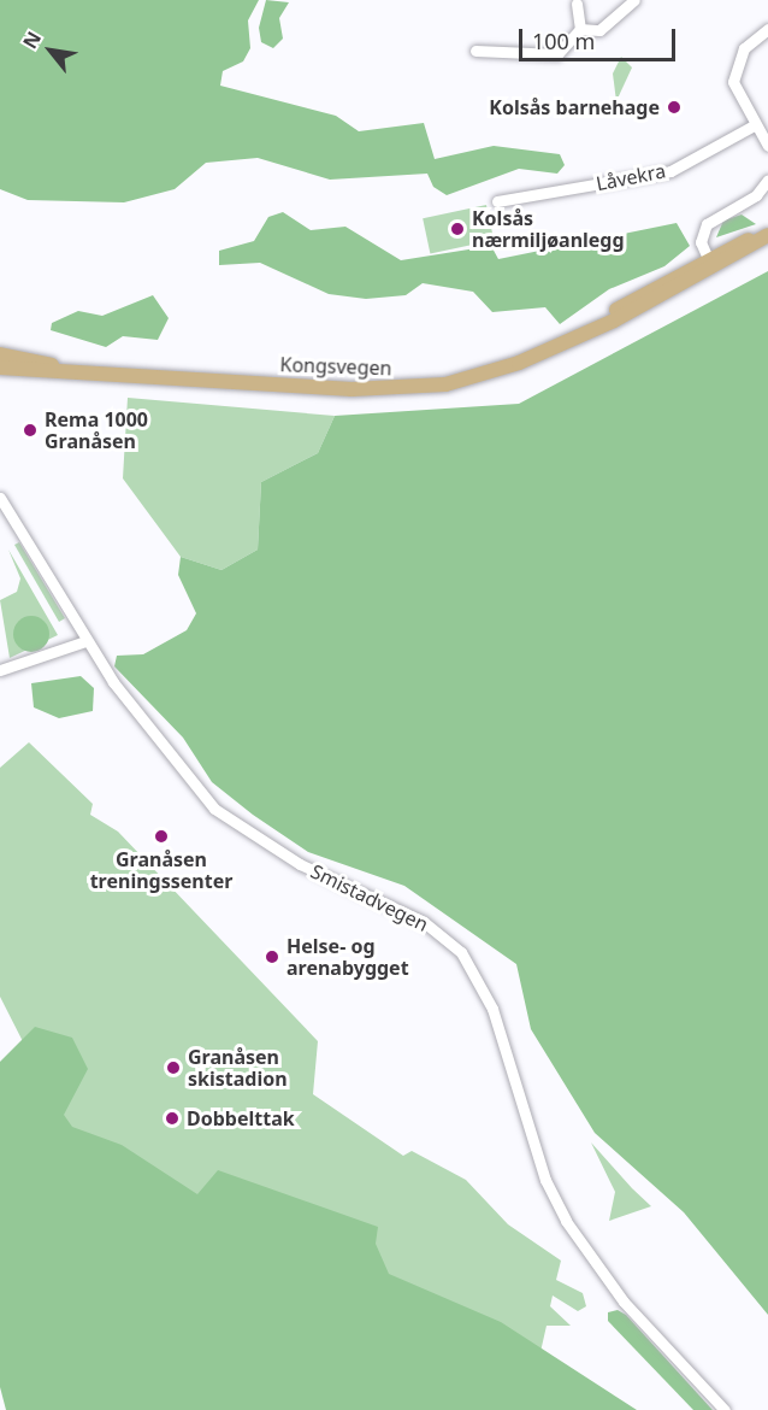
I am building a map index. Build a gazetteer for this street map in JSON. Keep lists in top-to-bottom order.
{
  "streets": {
    "main road": ["Kongsvegen"],
    "street": ["Låvekra", "Smistadvegen"]
  },
  "places": [
    "Kolsås barnehage",
    "Kolsås nærmiljøanlegg",
    "Rema 1000 Granåsen",
    "Granåsen treningssenter",
    "Helse- og arenabygget",
    "Granåsen skistadion",
    "Dobbelttak"
  ],
  "scale_bar": "100 m",
  "north": "top left"
}
